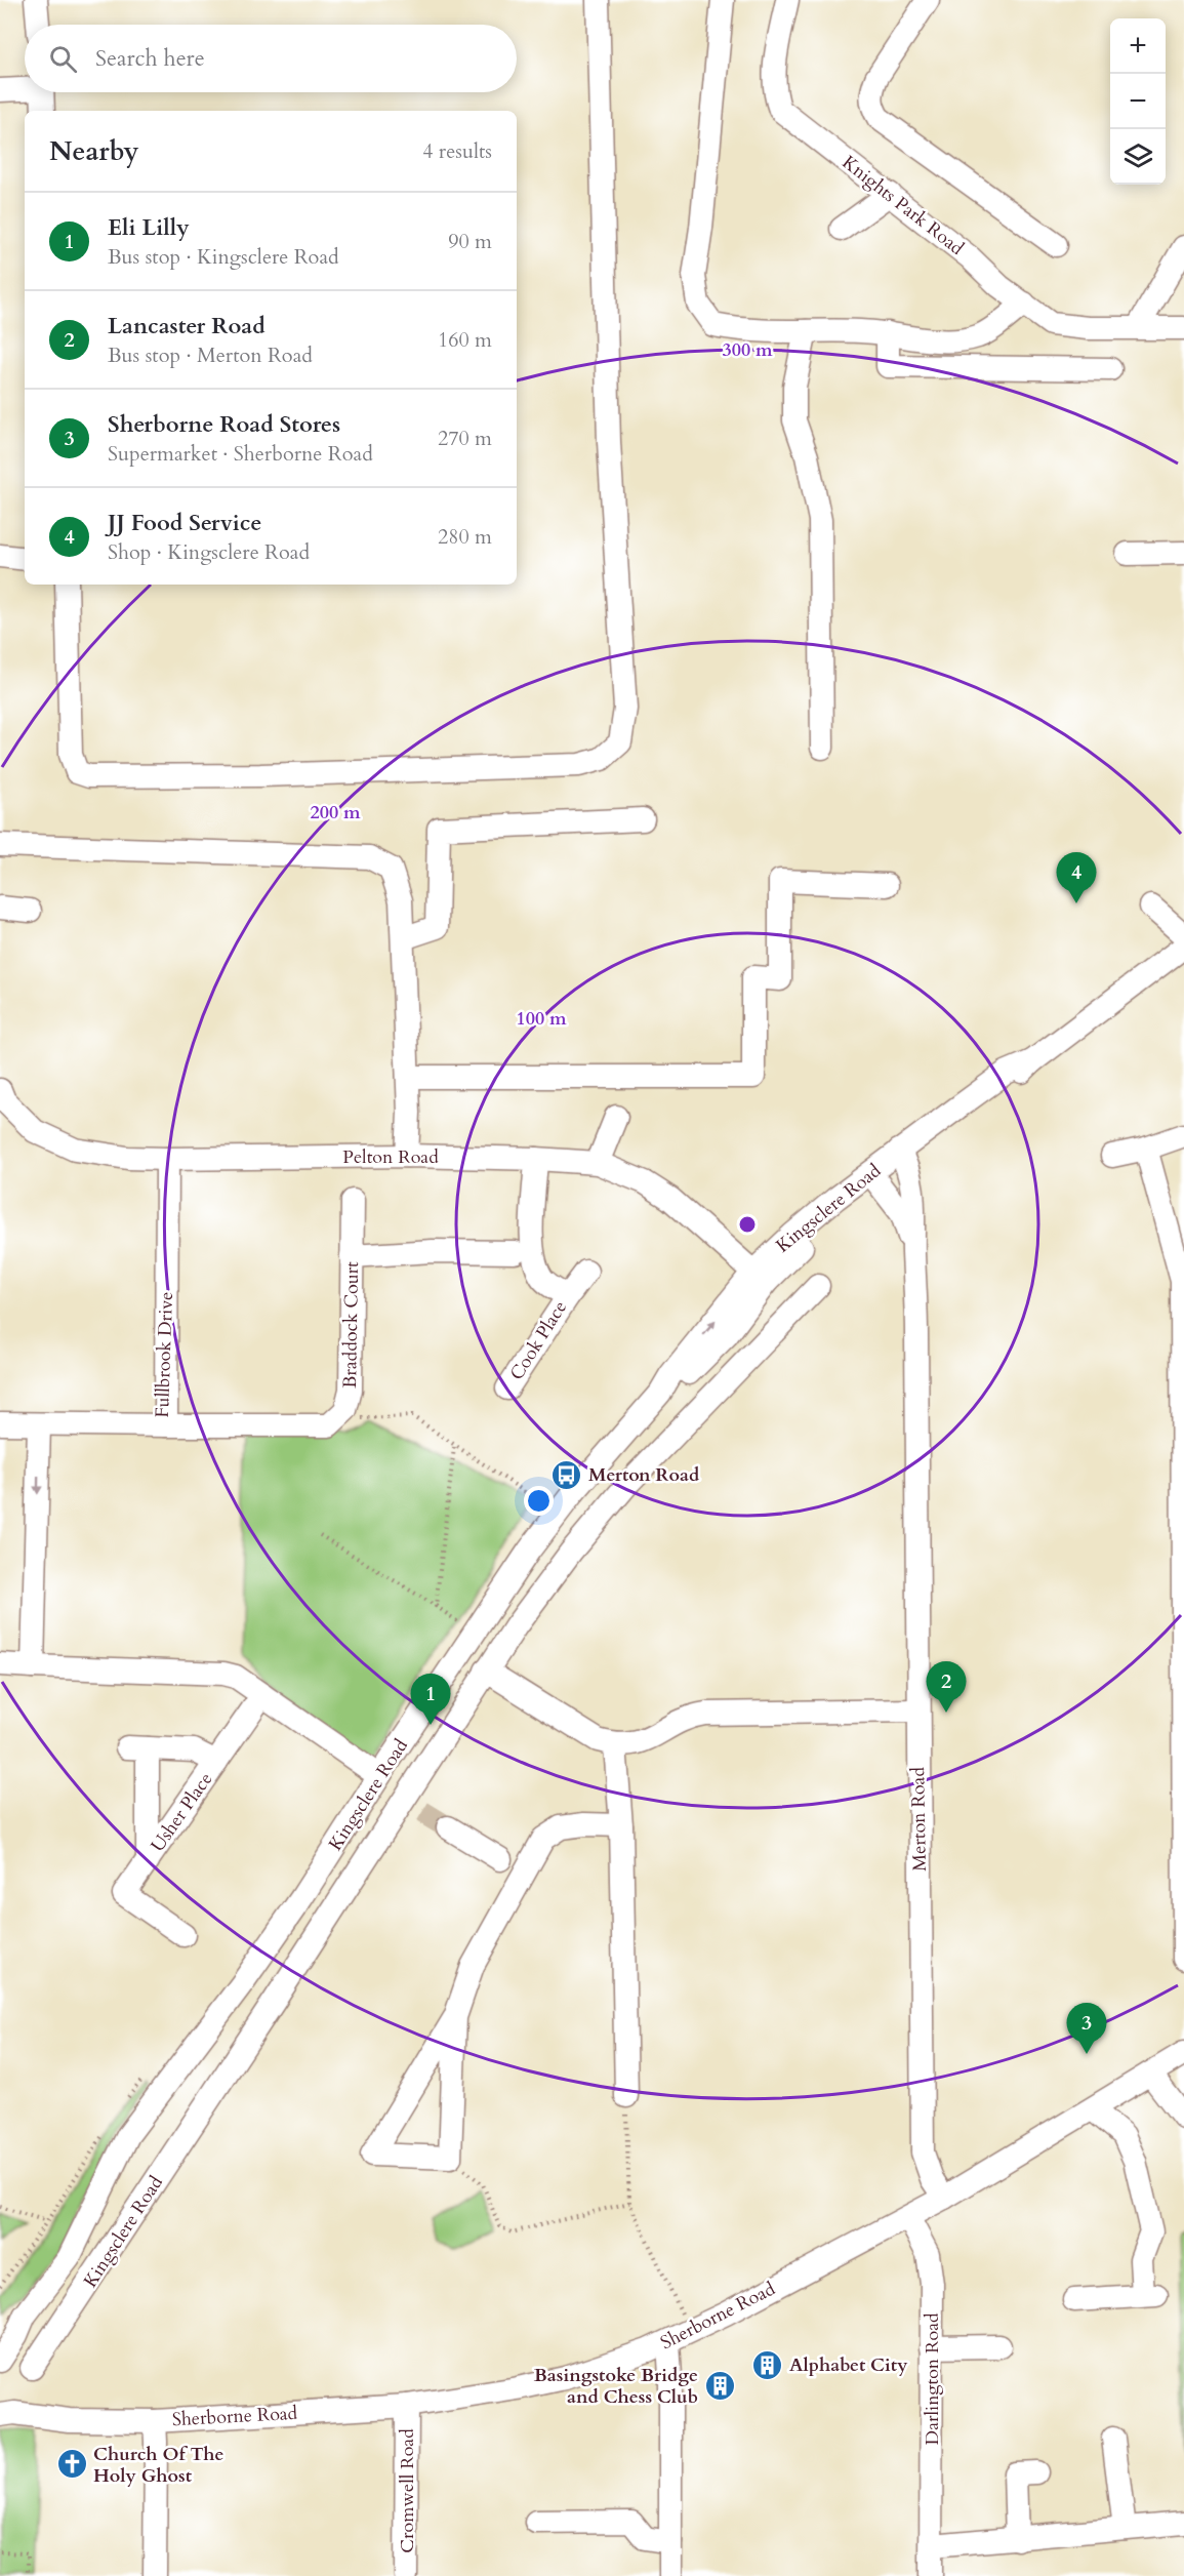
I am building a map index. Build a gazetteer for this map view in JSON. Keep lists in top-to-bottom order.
{
  "streets": {
    "street": [
      "Knights Park Road",
      "Pelton Road",
      "Kingsclere Road",
      "Braddock Court",
      "Cook Place",
      "Fullbrook Drive",
      "Usher Place",
      "Merton Road",
      "Sherborne Road",
      "Darlington Road",
      "Cromwell Road"
    ]
  },
  "crossings": [
    ["Pelton Road", "Kingsclere Road"],
    ["Pelton Road", "Cook Place"],
    ["Pelton Road", "Fullbrook Drive"],
    ["Kingsclere Road", "Merton Road"],
    ["Merton Road", "Sherborne Road"],
    ["Sherborne Road", "Darlington Road"],
    ["Sherborne Road", "Cromwell Road"]
  ],
  "places": {
    "bus stop": ["Merton Road"],
    "building": ["Alphabet City", "Basingstoke Bridge and Chess Club"],
    "church": ["Church Of The Holy Ghost"]
  },
  "page": {
    "map_buttons": ["+", "−"],
    "search": "Search here",
    "heading": ["Nearby", "4 results"],
    "list": [
      {
        "mark": "1",
        "name": "Eli Lilly",
        "note": "Bus stop · Kingsclere Road",
        "value": "90 m"
      },
      {
        "mark": "2",
        "name": "Lancaster Road",
        "note": "Bus stop · Merton Road",
        "value": "160 m"
      },
      {
        "mark": "3",
        "name": "Sherborne Road Stores",
        "note": "Supermarket · Sherborne Road",
        "value": "270 m"
      },
      {
        "mark": "4",
        "name": "JJ Food Service",
        "note": "Shop · Kingsclere Road",
        "value": "280 m"
      }
    ],
    "pins": [
      "4",
      "2",
      "1",
      "3"
    ]
  },
  "rings": ["300 m", "200 m", "100 m"]
}
